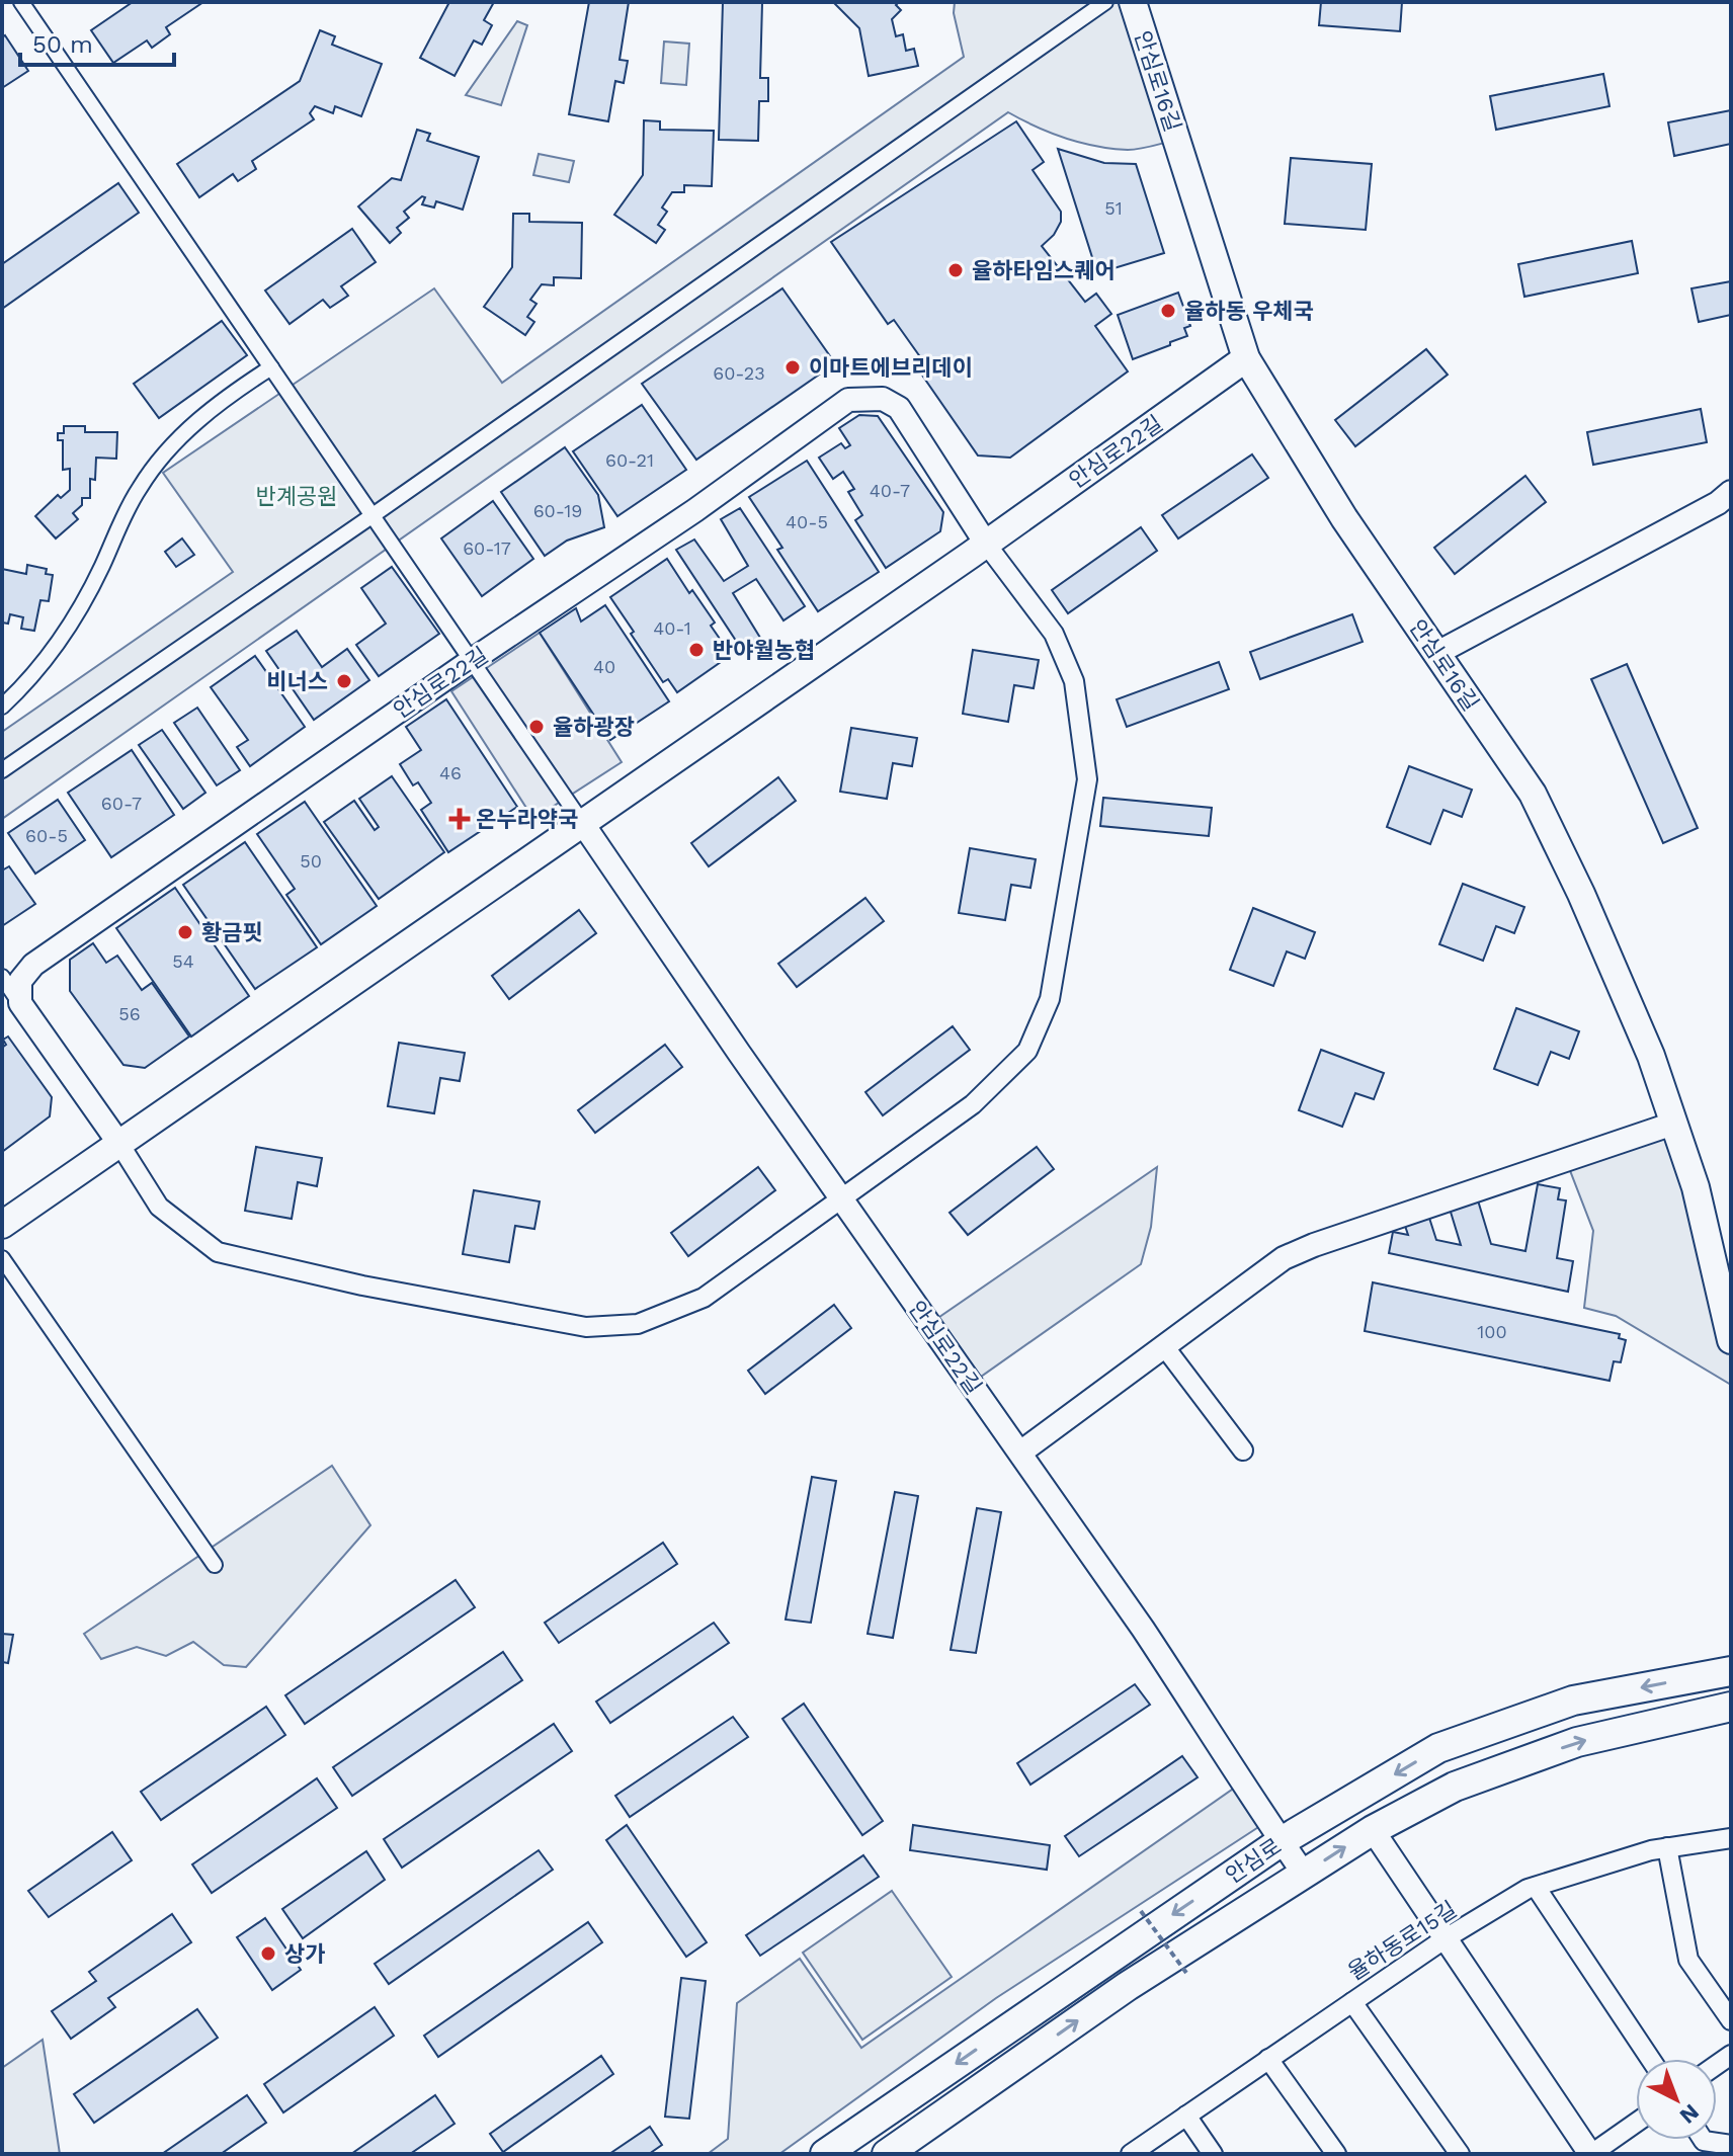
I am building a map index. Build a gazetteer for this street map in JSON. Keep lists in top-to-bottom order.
{
  "streets": {
    "main road": ["안심로16길", "안심로22길", "안심로"],
    "street": ["율하동로15길"]
  },
  "crossings": [
    ["안심로16길", "안심로22길"],
    ["안심로22길", "안심로"]
  ],
  "parks": ["반계공원"],
  "places": {
    "other": [
      "율하타임스퀘어",
      "율하동 우체국",
      "이마트에브리데이",
      "반야월농협",
      "비너스",
      "율하광장",
      "황금핏",
      "상가"
    ],
    "health": ["온누라약국"]
  },
  "house_numbers": [
    "51",
    "60-23",
    "60-21",
    "40-7",
    "60-19",
    "40-5",
    "60-17",
    "40-1",
    "40",
    "46",
    "60-7",
    "60-5",
    "50",
    "54",
    "56",
    "100"
  ],
  "scale_bar": "50 m",
  "north": "bottom right"
}
